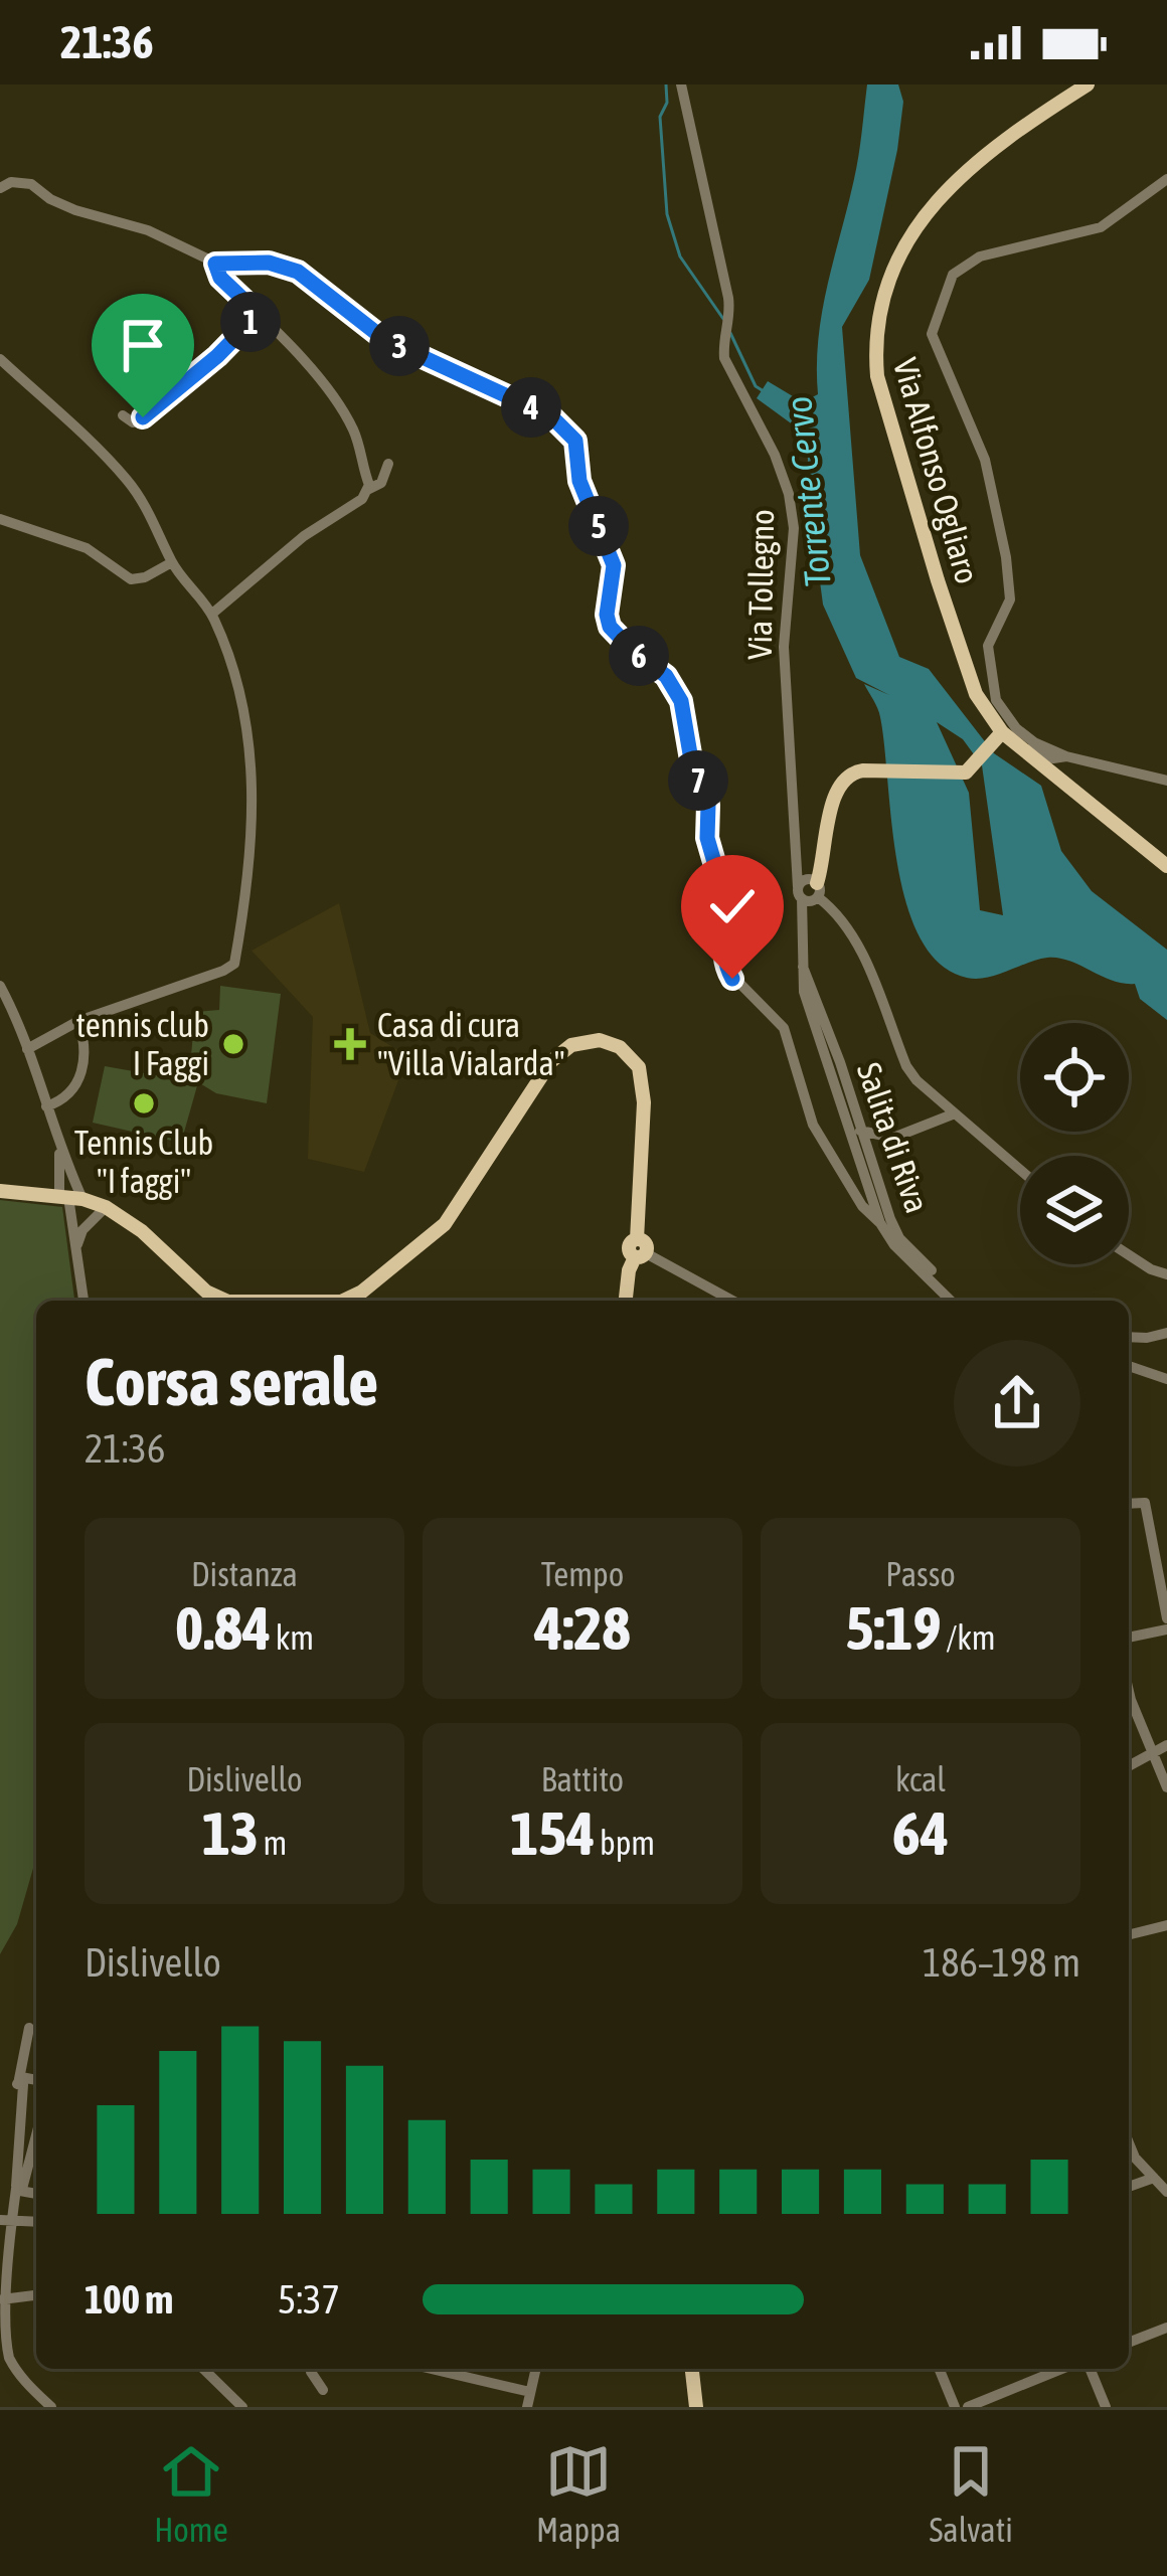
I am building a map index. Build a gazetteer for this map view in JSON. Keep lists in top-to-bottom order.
{
  "streets": {
    "main road": ["Via Alfonso Ogliaro"],
    "street": ["Via Tollegno", "Salita di Riva"]
  },
  "crossings": [
    ["Via Tollegno", "Salita di Riva"]
  ],
  "water": ["Torrente Cervo"],
  "places": {
    "other": ["tennis club I Faggi", "Tennis Club \"I faggi\""],
    "health": ["Casa di cura \"Villa Vialarda\""]
  },
  "page": {
    "status": "21:36",
    "pins": [
      "1",
      "3",
      "4",
      "5",
      "6",
      "7"
    ],
    "heading": ["Corsa serale", "21:36"],
    "stats": [
      ["Distanza", "0.84 km"],
      ["Tempo", "4:28"],
      ["Passo", "5:19 /km"],
      ["Dislivello", "13 m"],
      ["Battito", "154 bpm"],
      ["kcal", "64"]
    ],
    "chart": ["Dislivello", "186–198 m"],
    "list": [
      {
        "name": "100 m",
        "note": "5:37"
      }
    ],
    "tabs": ["Home", "Mappa", "Salvati"]
  }
}
